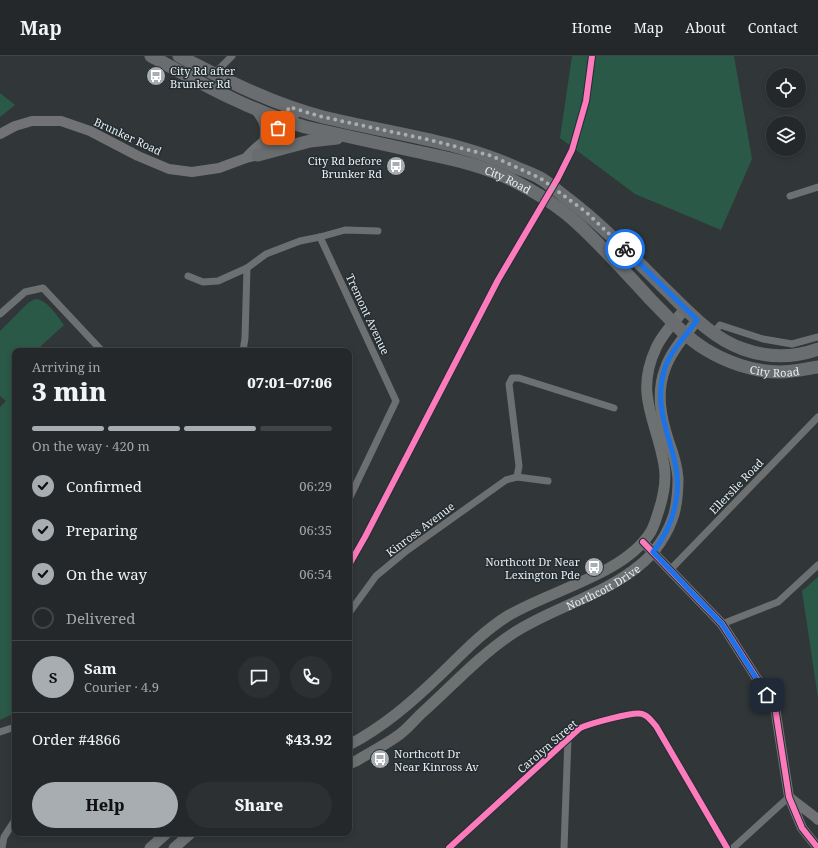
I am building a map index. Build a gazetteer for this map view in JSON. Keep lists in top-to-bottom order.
{
  "streets": {
    "highway": ["City Road"],
    "main road": ["Northcott Drive"],
    "street": [
      "Brunker Road",
      "Tremont Avenue",
      "Ellerslie Road",
      "Kinross Avenue",
      "Carolyn Street"
    ]
  },
  "crossings": [
    ["Brunker Road", "City Road"],
    ["City Road", "Northcott Drive"]
  ],
  "places": {
    "bus stop": [
      "City Rd after Brunker Rd",
      "City Rd before Brunker Rd",
      "Northcott Dr Near Lexington Pde",
      "Northcott Dr Near Kinross Av"
    ]
  },
  "page": {
    "header": "Map",
    "nav": [
      "Home",
      "Map",
      "About",
      "Contact"
    ],
    "heading": ["3 min", "Arriving in", "07:01–07:06"],
    "panel": [
      "Sam",
      "Courier · 4.9",
      "Order #4866",
      "$43.92"
    ],
    "bar": "On the way · 420 m",
    "list": [
      ["Confirmed", "06:29"],
      ["Preparing", "06:35"],
      ["On the way", "06:54"],
      "Delivered"
    ],
    "round": "S",
    "buttons": ["Help", "Share"]
  }
}
